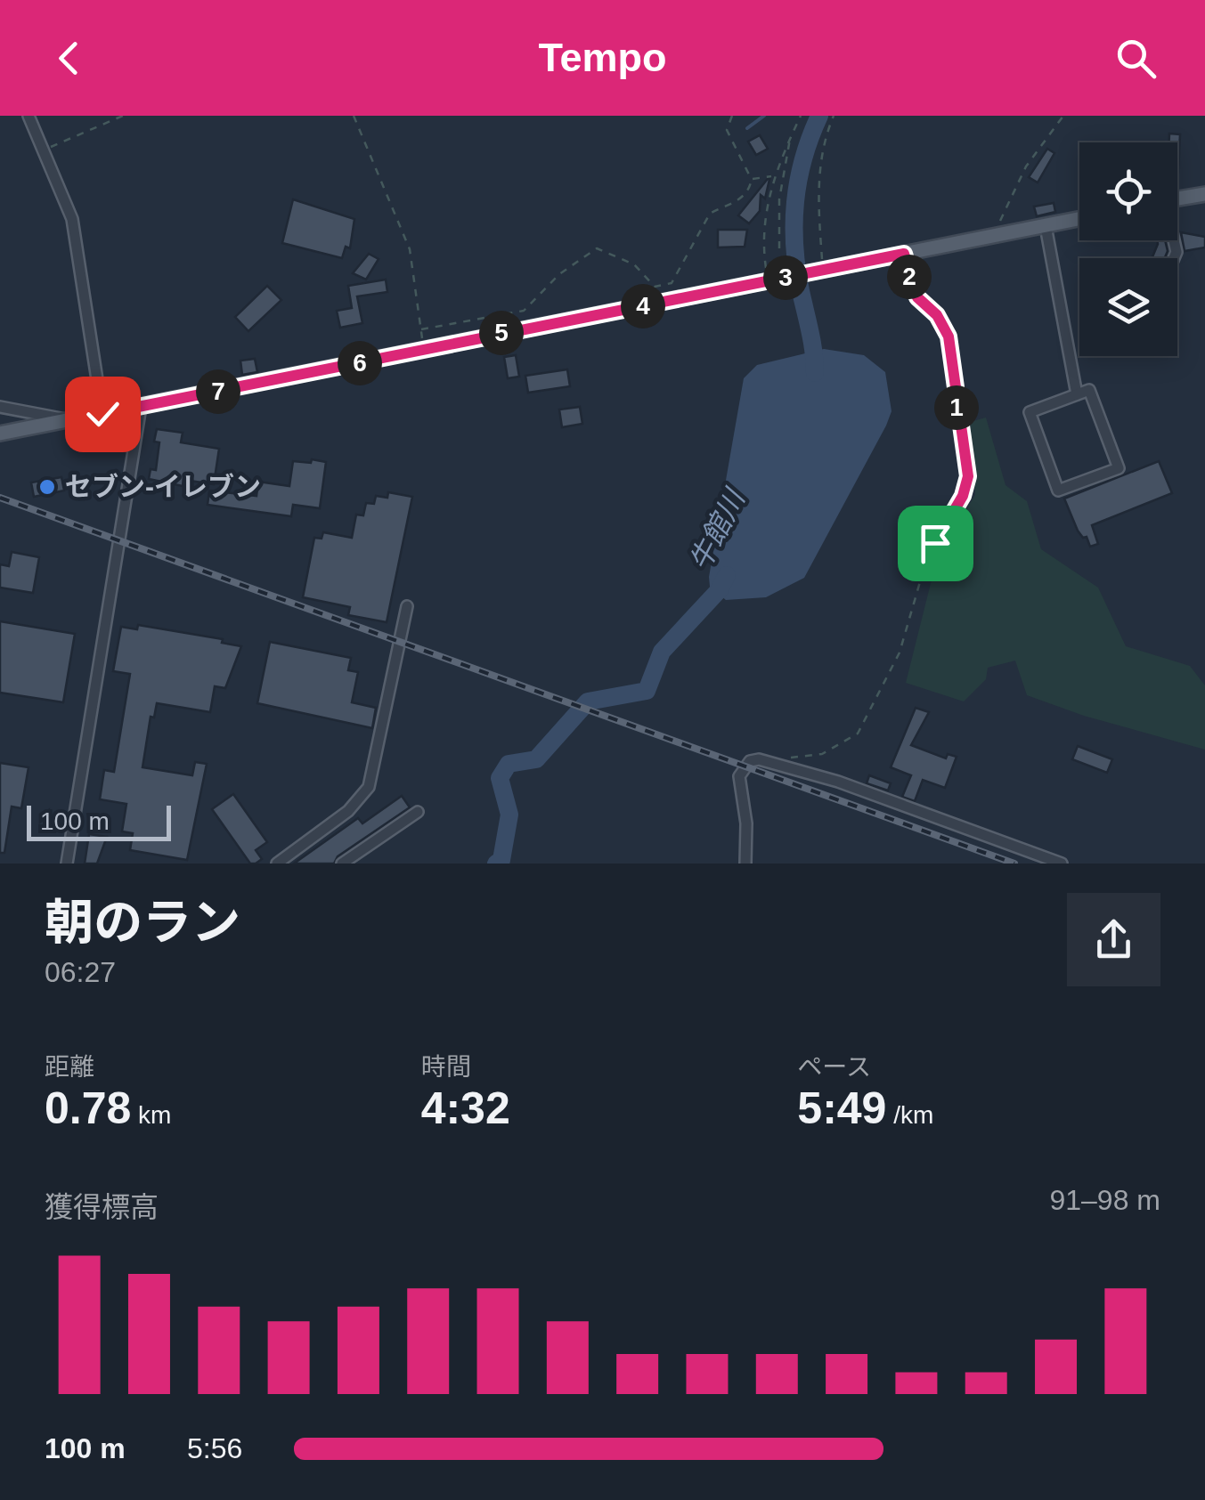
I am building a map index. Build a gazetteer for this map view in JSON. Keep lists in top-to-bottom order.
{
  "water": ["牛館川"],
  "places": ["セブン-イレブン"],
  "scale_bar": "100 m",
  "page": {
    "header": "Tempo",
    "pins": [
      "2",
      "3",
      "4",
      "5",
      "6",
      "7",
      "1"
    ],
    "scale": "100 m",
    "heading": ["朝のラン", "06:27"],
    "stats": [
      ["距離", "0.78 km"],
      ["時間", "4:32"],
      ["ペース", "5:49 /km"]
    ],
    "chart": ["獲得標高", "91–98 m"],
    "list": [
      {
        "name": "100 m",
        "note": "5:56"
      }
    ]
  }
}
